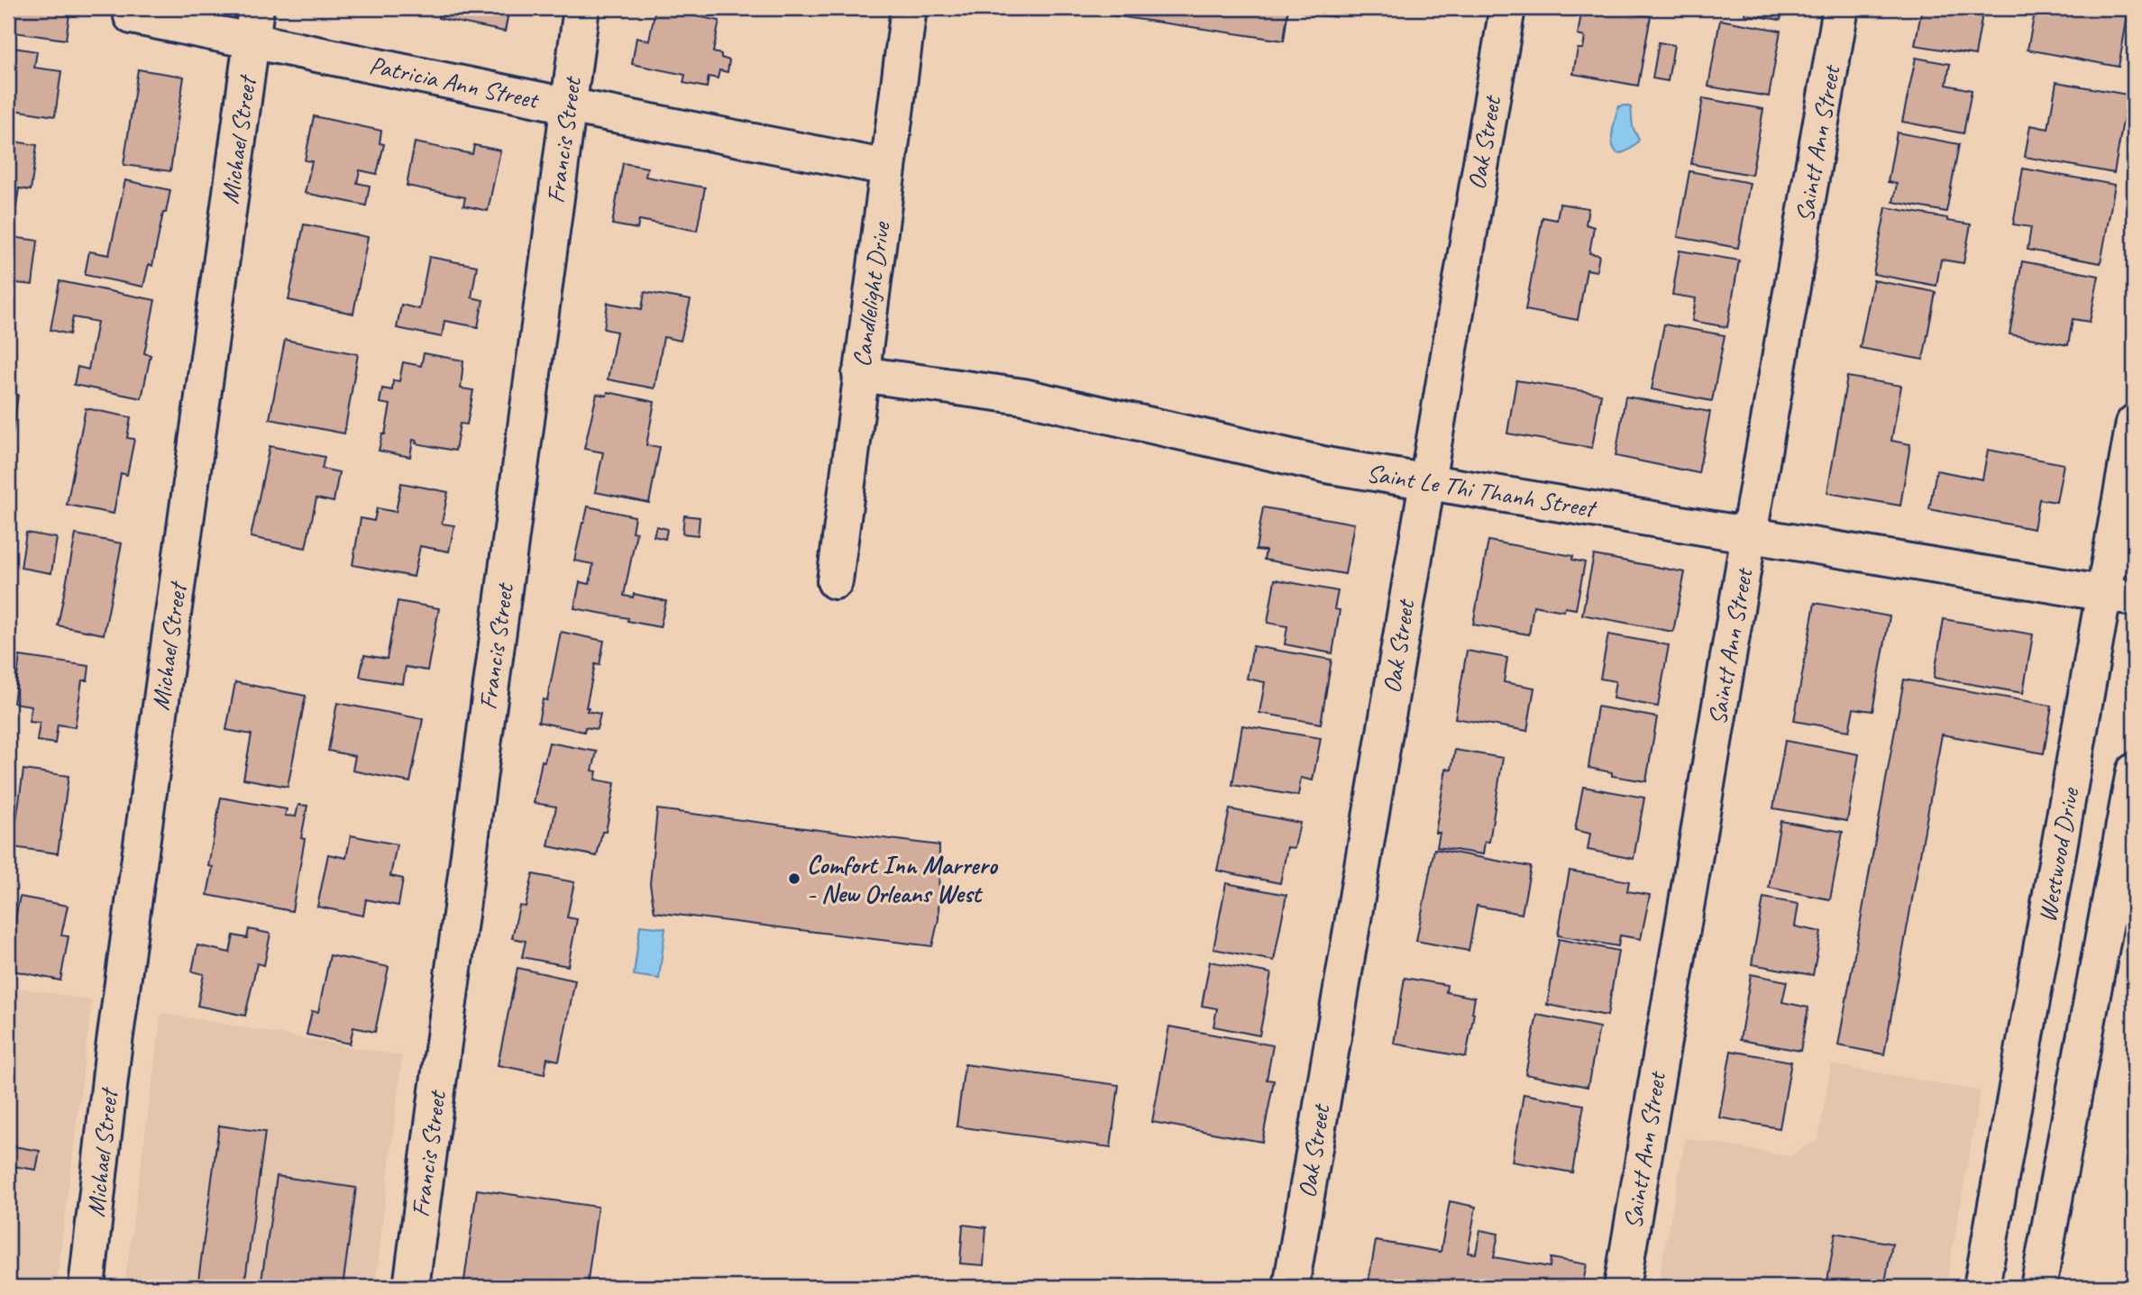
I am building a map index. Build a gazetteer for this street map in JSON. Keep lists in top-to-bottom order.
{
  "streets": {
    "street": [
      "Patricia Ann Street",
      "Michael Street",
      "Francis Street",
      "Oak Street",
      "Saintt Ann Street",
      "Candlelight Drive",
      "Saint Le Thi Thanh Street",
      "Westwood Drive"
    ]
  },
  "crossings": [
    ["Patricia Ann Street", "Michael Street"],
    ["Patricia Ann Street", "Francis Street"],
    ["Patricia Ann Street", "Candlelight Drive"],
    ["Oak Street", "Saint Le Thi Thanh Street"],
    ["Saintt Ann Street", "Saint Le Thi Thanh Street"],
    ["Candlelight Drive", "Saint Le Thi Thanh Street"],
    ["Saint Le Thi Thanh Street", "Westwood Drive"]
  ],
  "places": ["Comfort Inn Marrero - New Orleans West"]
}
